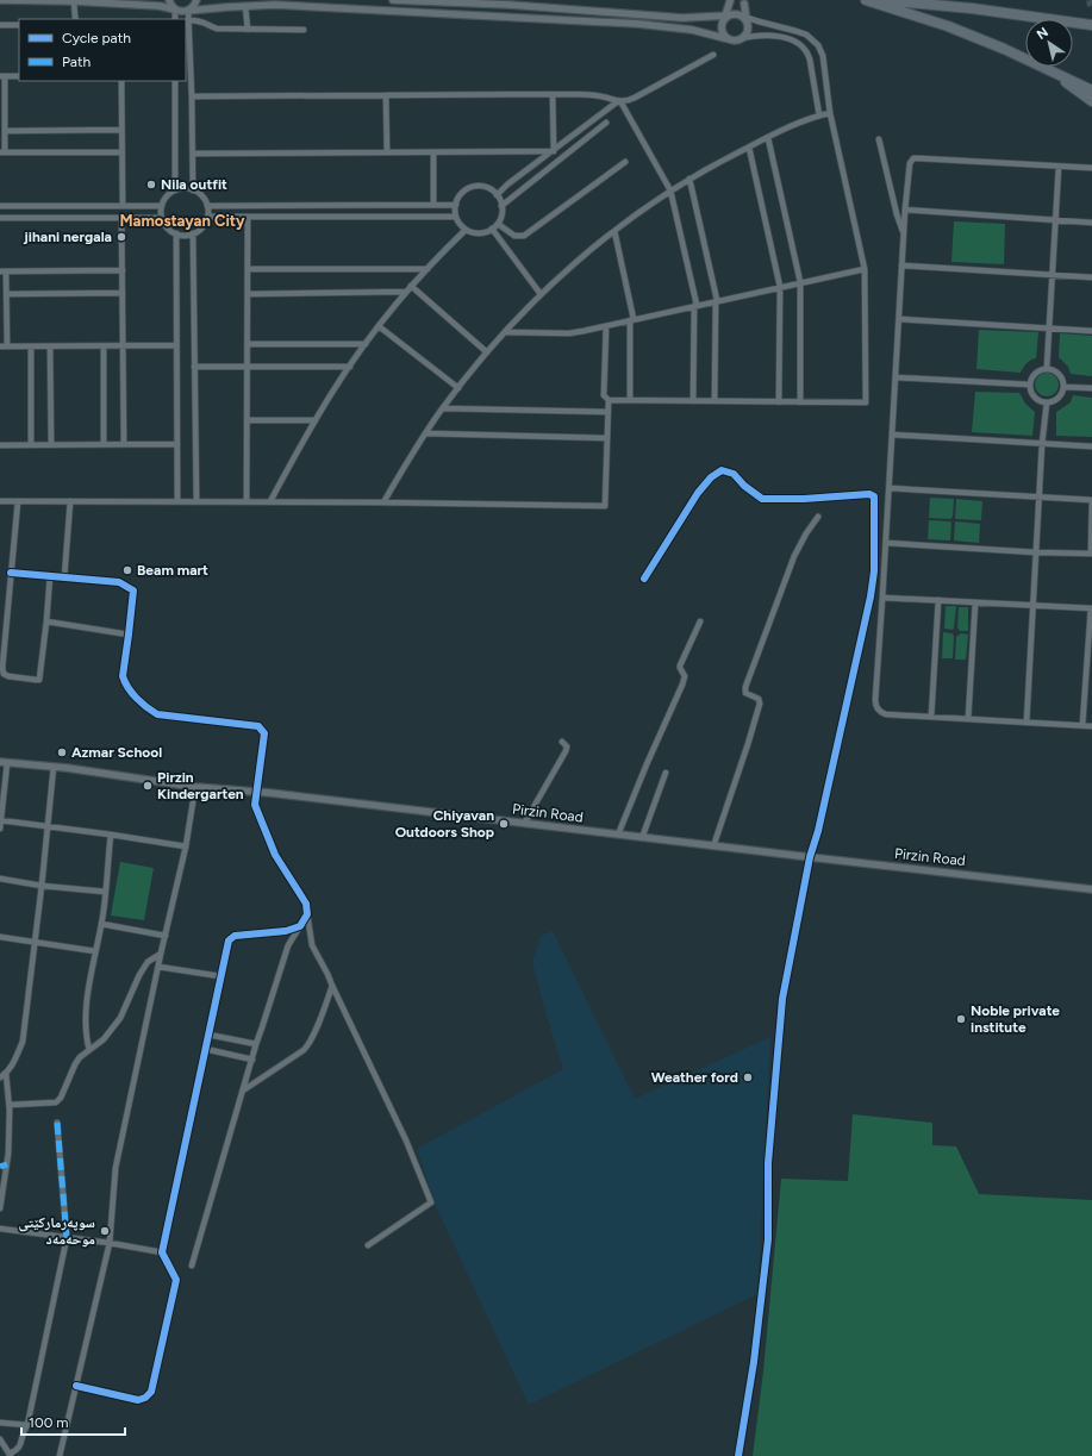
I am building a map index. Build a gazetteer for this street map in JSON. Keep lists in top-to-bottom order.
{
  "streets": {
    "street": ["Pirzin Road"]
  },
  "districts": ["Mamostayan City"],
  "places": [
    "Nila outfit",
    "jihani nergala",
    "Beam mart",
    "Azmar School",
    "Pirzin Kindergarten",
    "Chiyavan Outdoors Shop",
    "Noble private institute",
    "Weather ford",
    "سوپەرمارکێتی موحەمەد"
  ],
  "legend": ["Cycle path", "Path"],
  "scale_bar": "100 m",
  "north": "top left"
}
